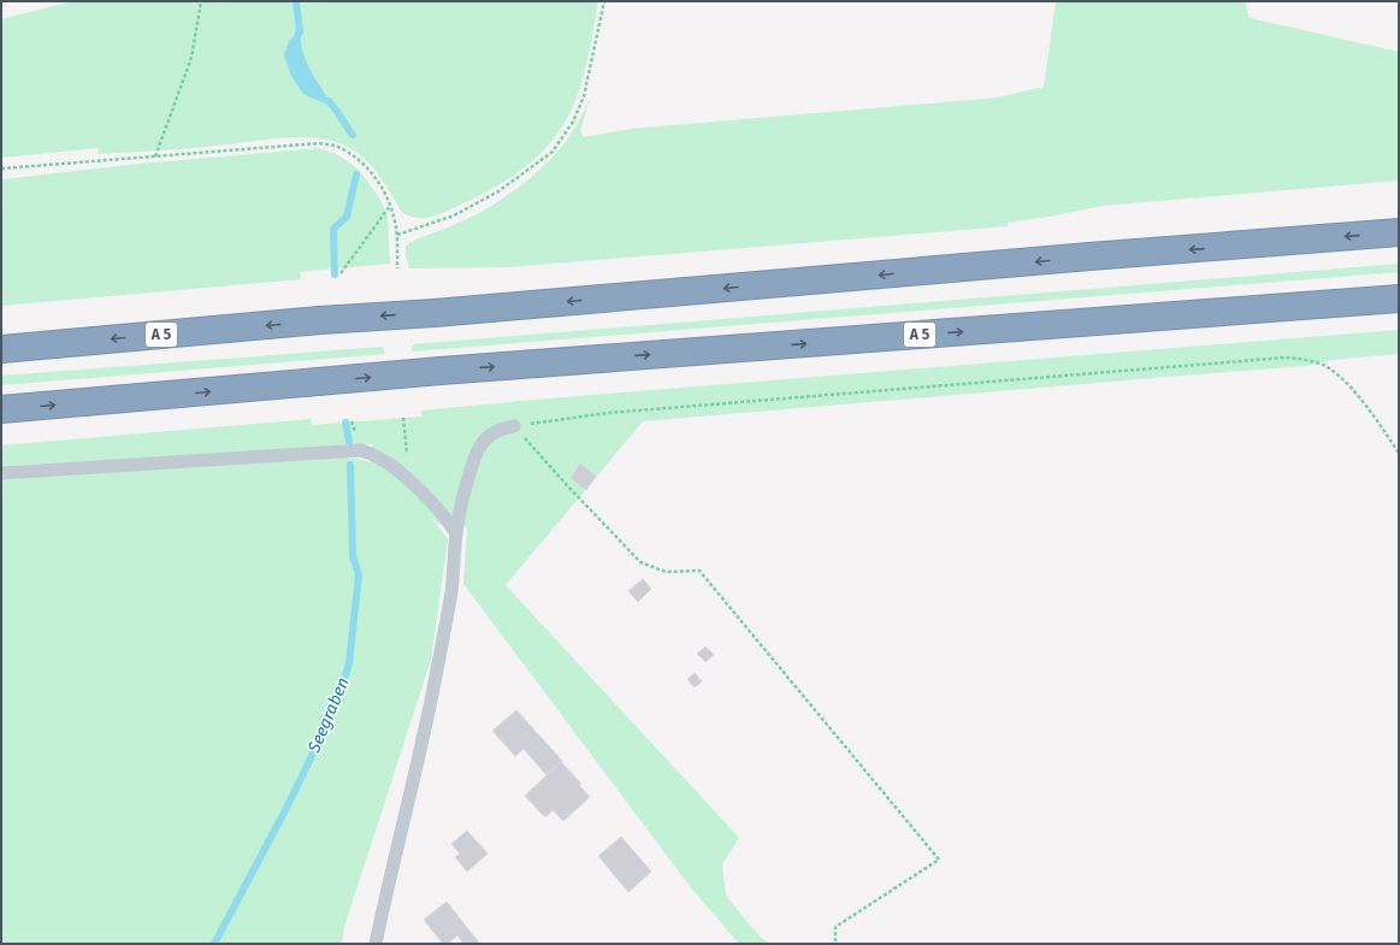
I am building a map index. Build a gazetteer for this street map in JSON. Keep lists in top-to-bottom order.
{
  "streets": {
    "highway": ["A 5"]
  },
  "water": ["Seegraben"]
}
